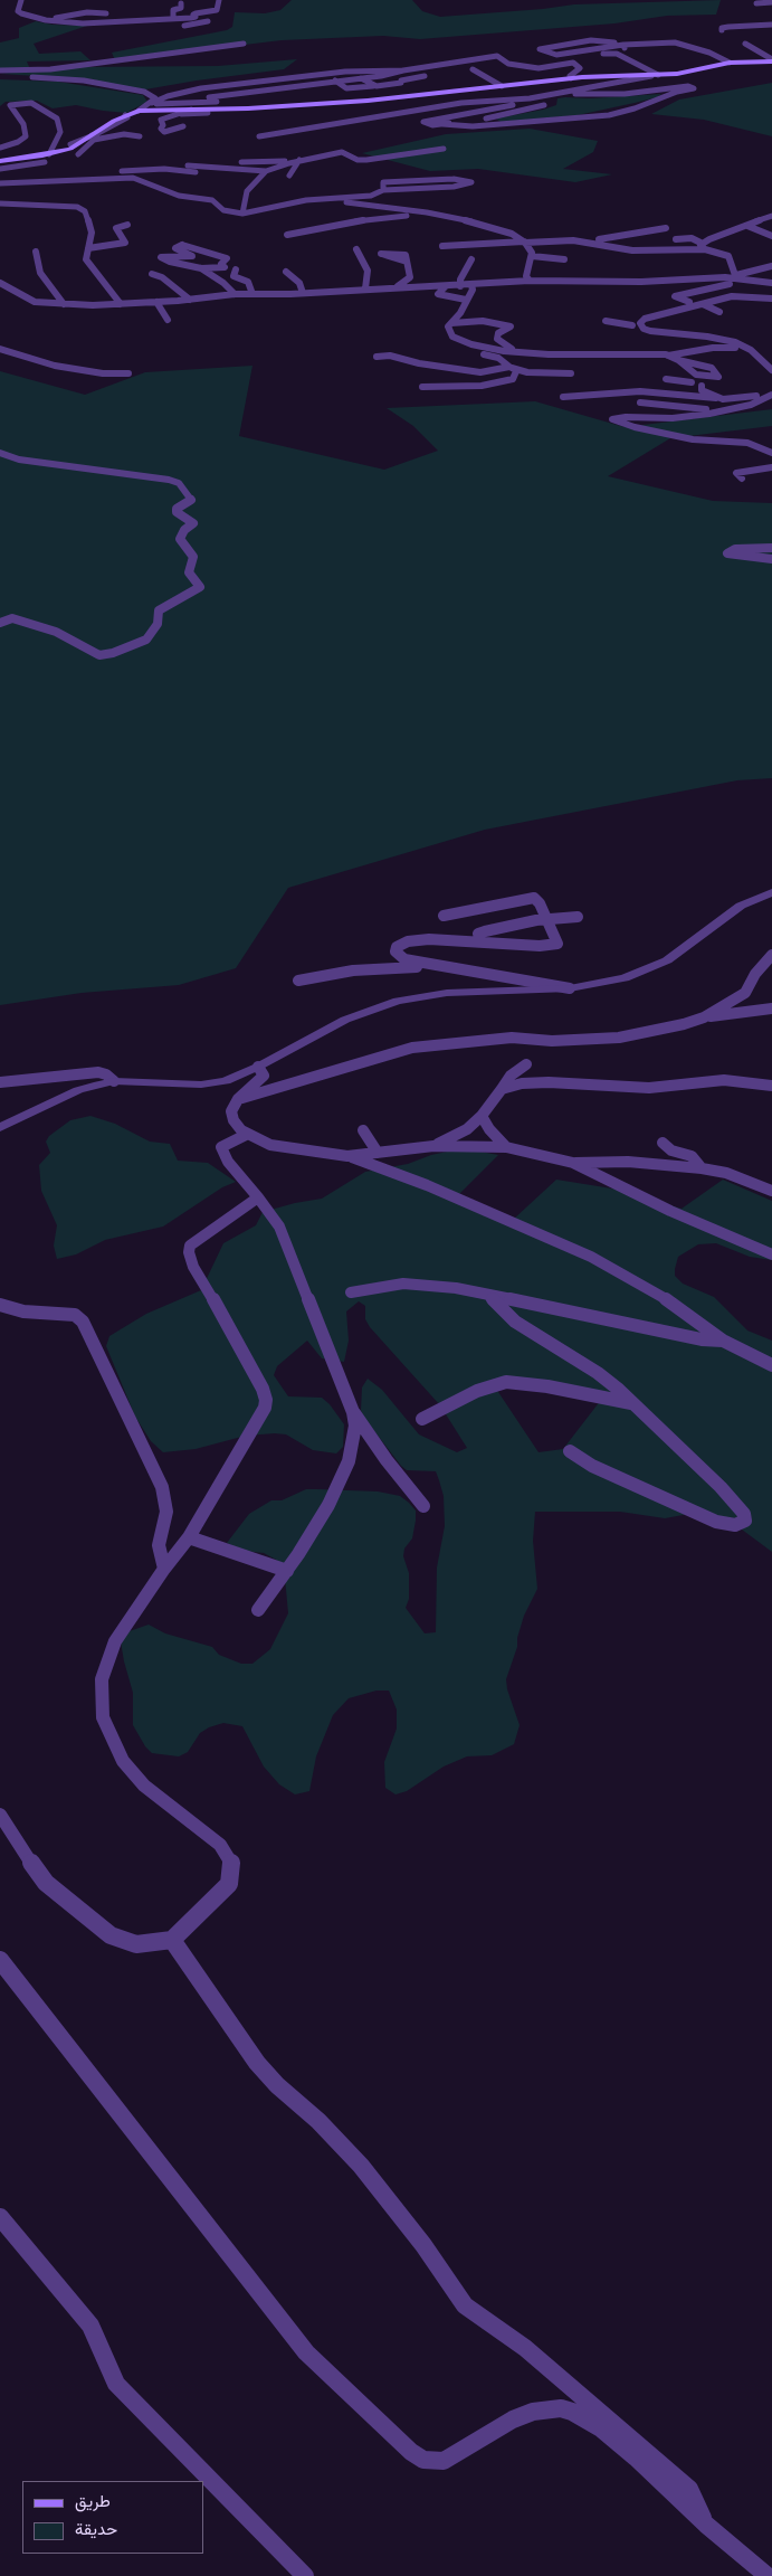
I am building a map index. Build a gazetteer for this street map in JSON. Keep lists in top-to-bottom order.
{
  "legend": ["طريق", "حديقة"]
}
